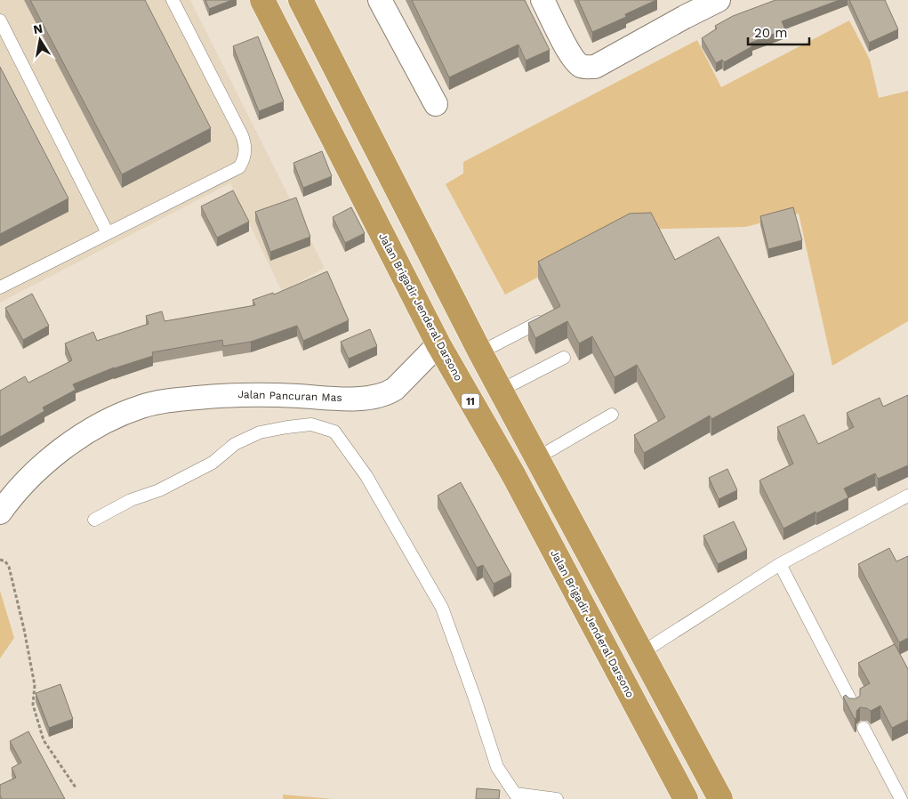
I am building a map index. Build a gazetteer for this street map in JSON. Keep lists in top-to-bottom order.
{
  "streets": {
    "highway": ["Jalan Brigadir Jenderal Darsono", "11"],
    "street": ["Jalan Pancuran Mas"]
  },
  "crossings": [
    ["Jalan Brigadir Jenderal Darsono", "Jalan Pancuran Mas"]
  ],
  "scale_bar": "20 m",
  "north": "top"
}
